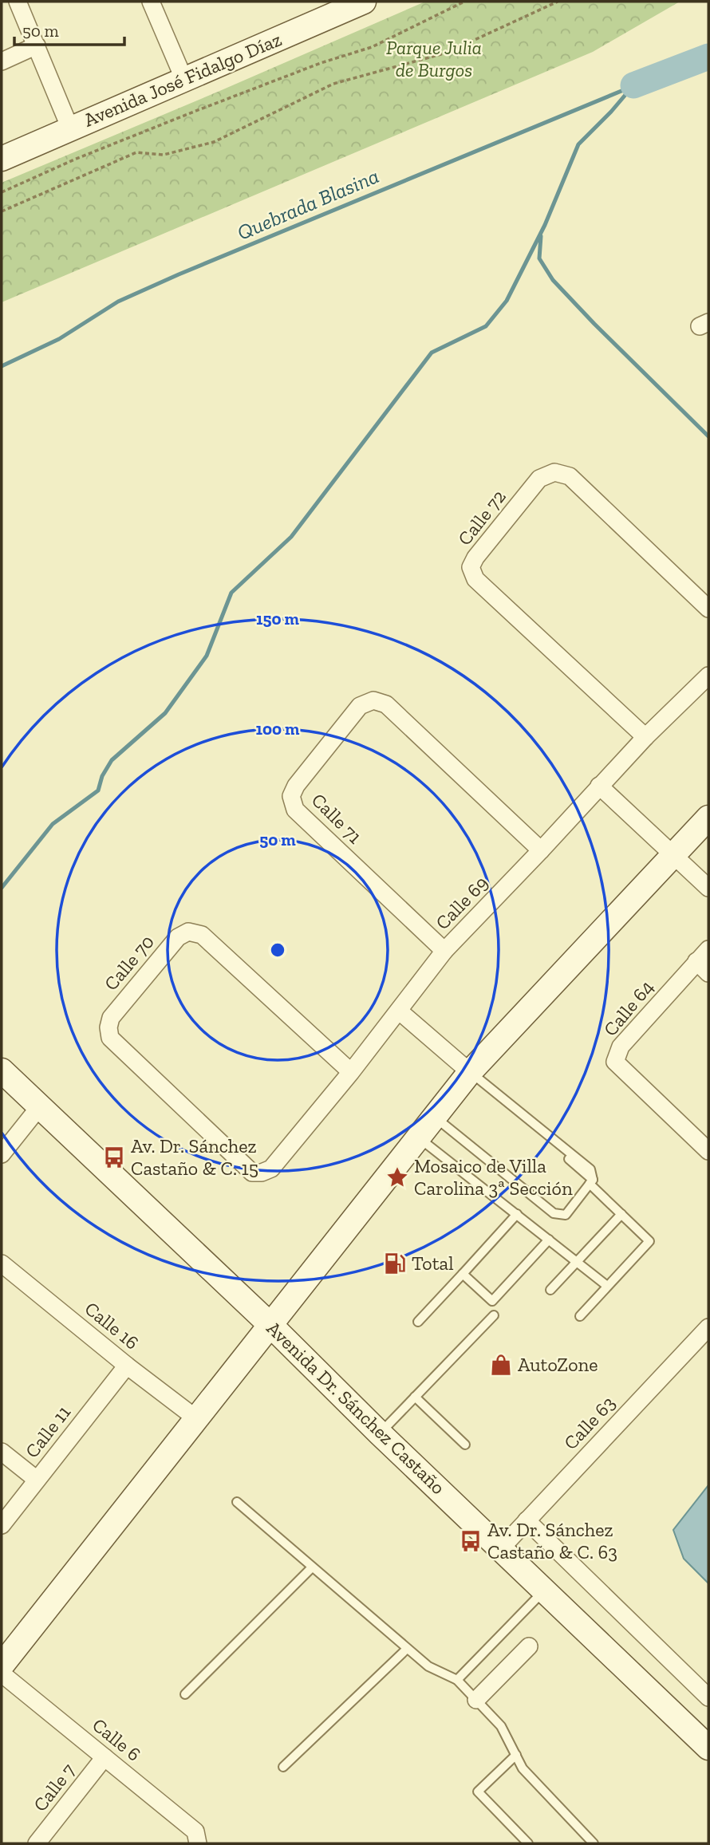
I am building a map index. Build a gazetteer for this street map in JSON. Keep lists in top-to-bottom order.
{
  "streets": {
    "street": [
      "Avenida José Fidalgo Díaz",
      "Calle 72",
      "Calle 71",
      "Calle 69",
      "Calle 70",
      "Calle 64",
      "Calle 16",
      "Avenida Dr. Sánchez Castaño",
      "Calle 63",
      "Calle 11",
      "Calle 6",
      "Calle 7"
    ]
  },
  "crossings": [
    ["Calle 72", "Calle 69"],
    ["Calle 71", "Calle 69"],
    ["Calle 69", "Calle 70"],
    ["Calle 16", "Calle 11"],
    ["Avenida Dr. Sánchez Castaño", "Calle 63"],
    ["Calle 6", "Calle 7"]
  ],
  "water": ["Quebrada Blasina"],
  "parks": ["Parque Julia de Burgos"],
  "places": {
    "bus stop": ["Av. Dr. Sánchez Castaño & C. 15", "Av. Dr. Sánchez Castaño & C. 63"],
    "place": ["Mosaico de Villa Carolina 3ª Sección"],
    "fuel station": ["Total"],
    "shop": ["AutoZone"]
  },
  "scale_bar": "50 m",
  "rings": ["150 m", "100 m", "50 m"]
}
